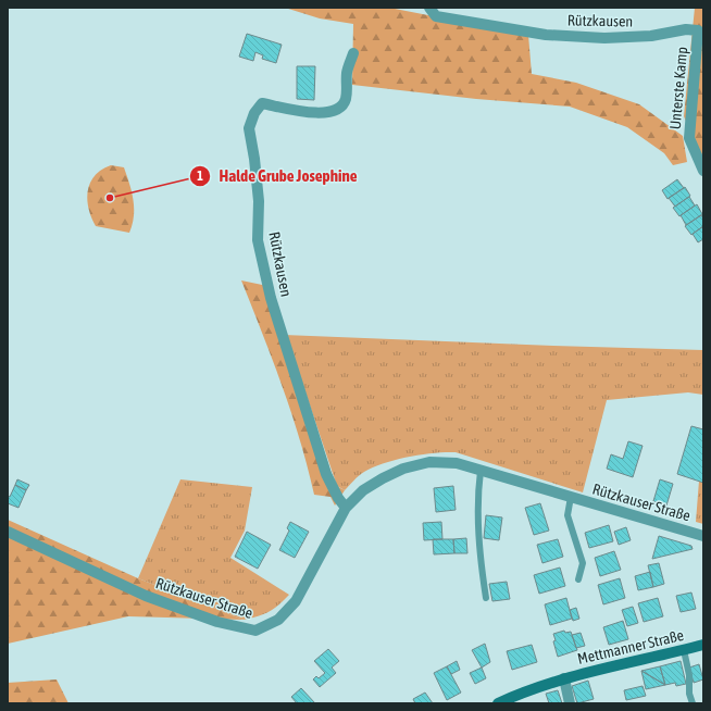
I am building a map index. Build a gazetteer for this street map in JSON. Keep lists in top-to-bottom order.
{
  "streets": {
    "street": [
      "Rützkausen",
      "Unterste Kamp",
      "Rützkauser Straße",
      "Mettmanner Straße"
    ]
  },
  "crossings": [
    ["Rützkausen", "Unterste Kamp"],
    ["Rützkausen", "Rützkauser Straße"]
  ],
  "places": ["Halde Grube Josephine"]
}
